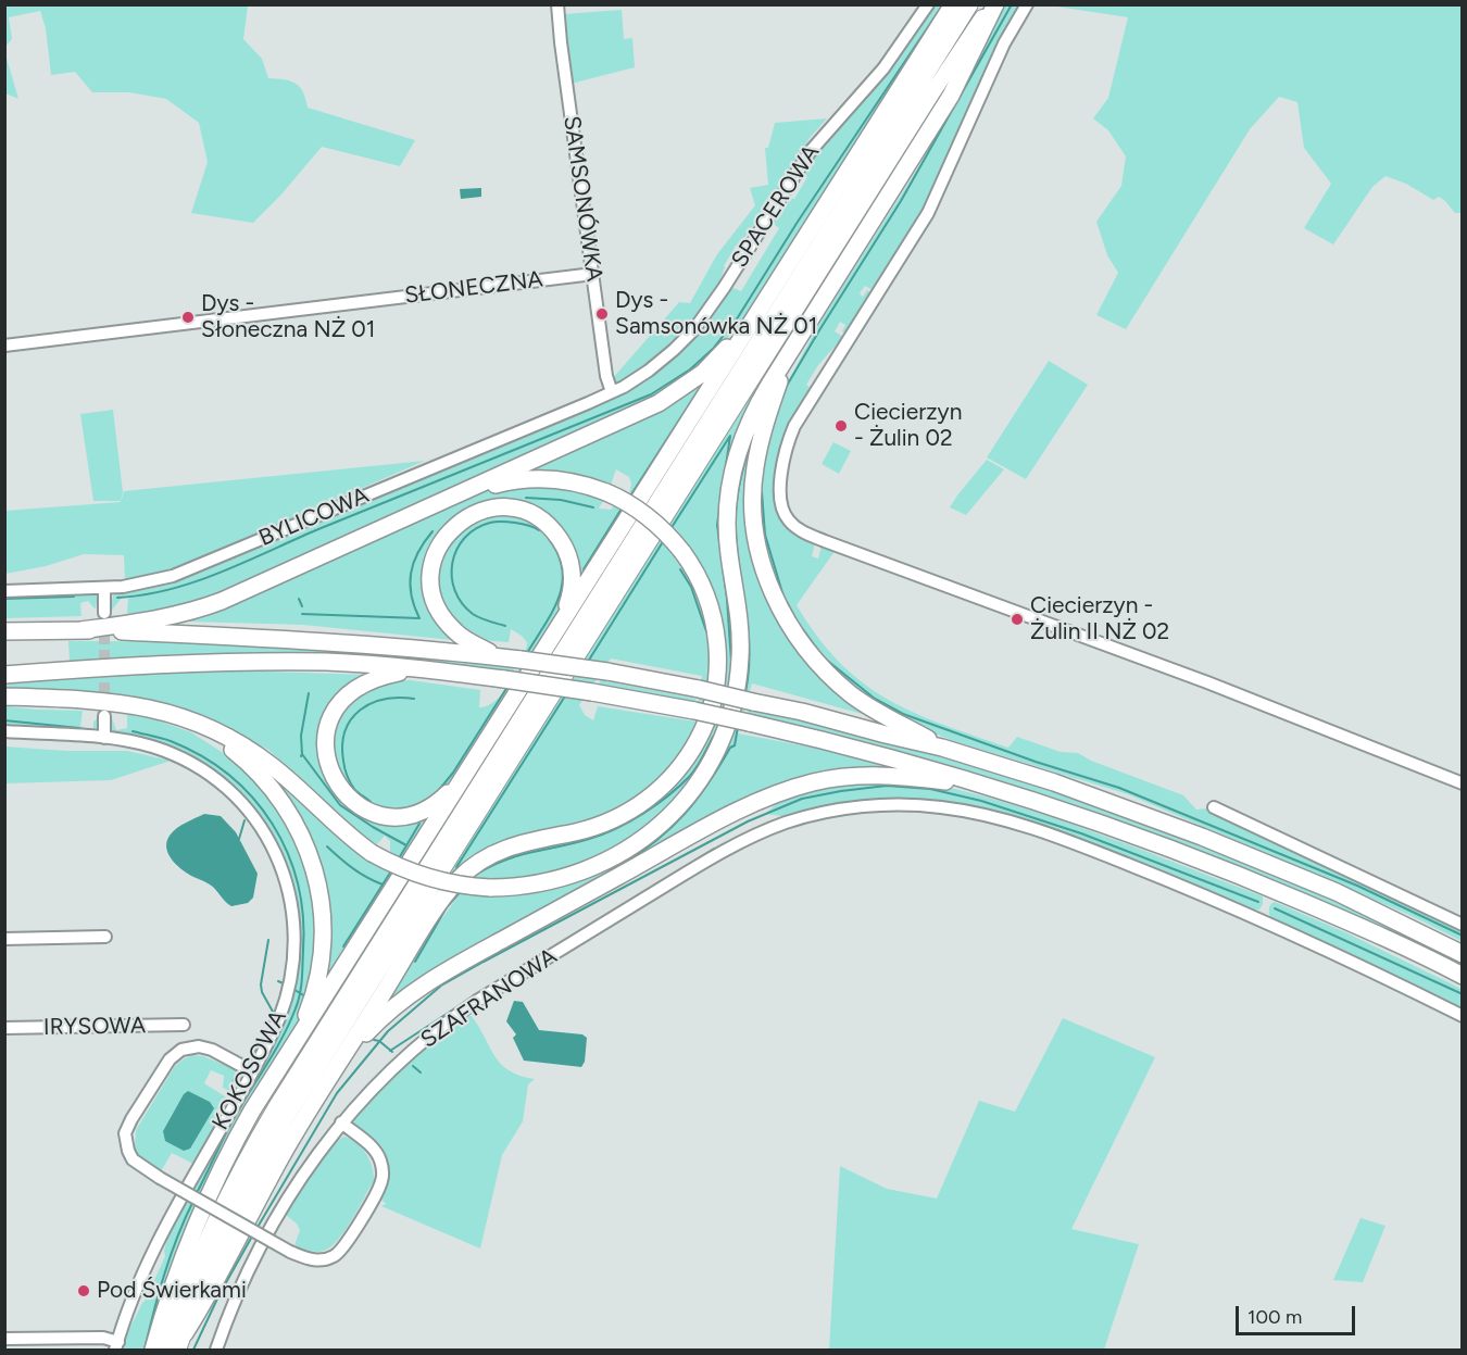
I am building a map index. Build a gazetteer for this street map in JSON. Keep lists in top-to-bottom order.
{
  "streets": {
    "street": [
      "SAMSONÓWKA",
      "SPACEROWA",
      "SŁONECZNA",
      "BYLICOWA",
      "SZAFRANOWA",
      "IRYSOWA",
      "KOKOSOWA"
    ]
  },
  "crossings": [
    ["SAMSONÓWKA", "SPACEROWA"],
    ["SAMSONÓWKA", "SŁONECZNA"],
    ["SAMSONÓWKA", "BYLICOWA"],
    ["SPACEROWA", "BYLICOWA"]
  ],
  "places": [
    "Dys - Samsonówka NŻ 01",
    "Dys - Słoneczna NŻ 01",
    "Ciecierzyn - Żulin 02",
    "Ciecierzyn - Żulin II NŻ 02",
    "Pod Świerkami"
  ],
  "scale_bar": "100 m"
}
